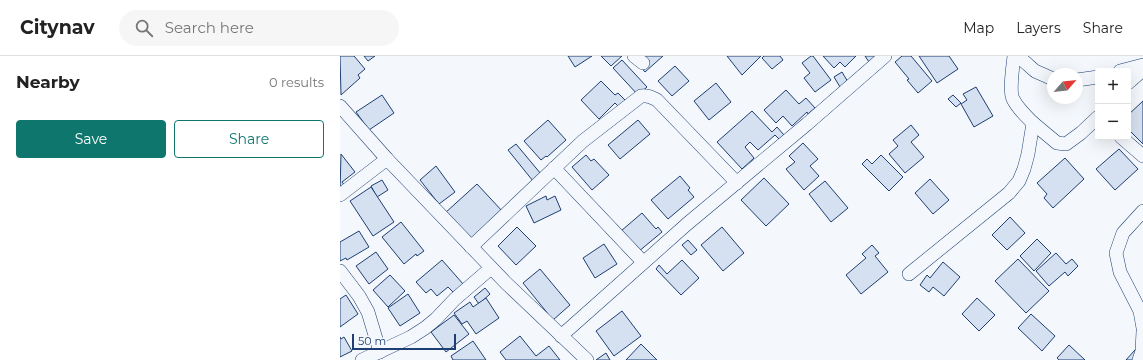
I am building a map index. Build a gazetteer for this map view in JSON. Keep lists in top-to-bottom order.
{
  "scale_bar": "50 m",
  "north": "top right",
  "page": {
    "header": "Citynav",
    "search": "Search here",
    "nav": ["Map", "Layers", "Share"],
    "heading": ["Nearby", "0 results"],
    "map_buttons": ["+", "−"],
    "buttons": ["Save", "Share"],
    "scale": "50 m"
  }
}
